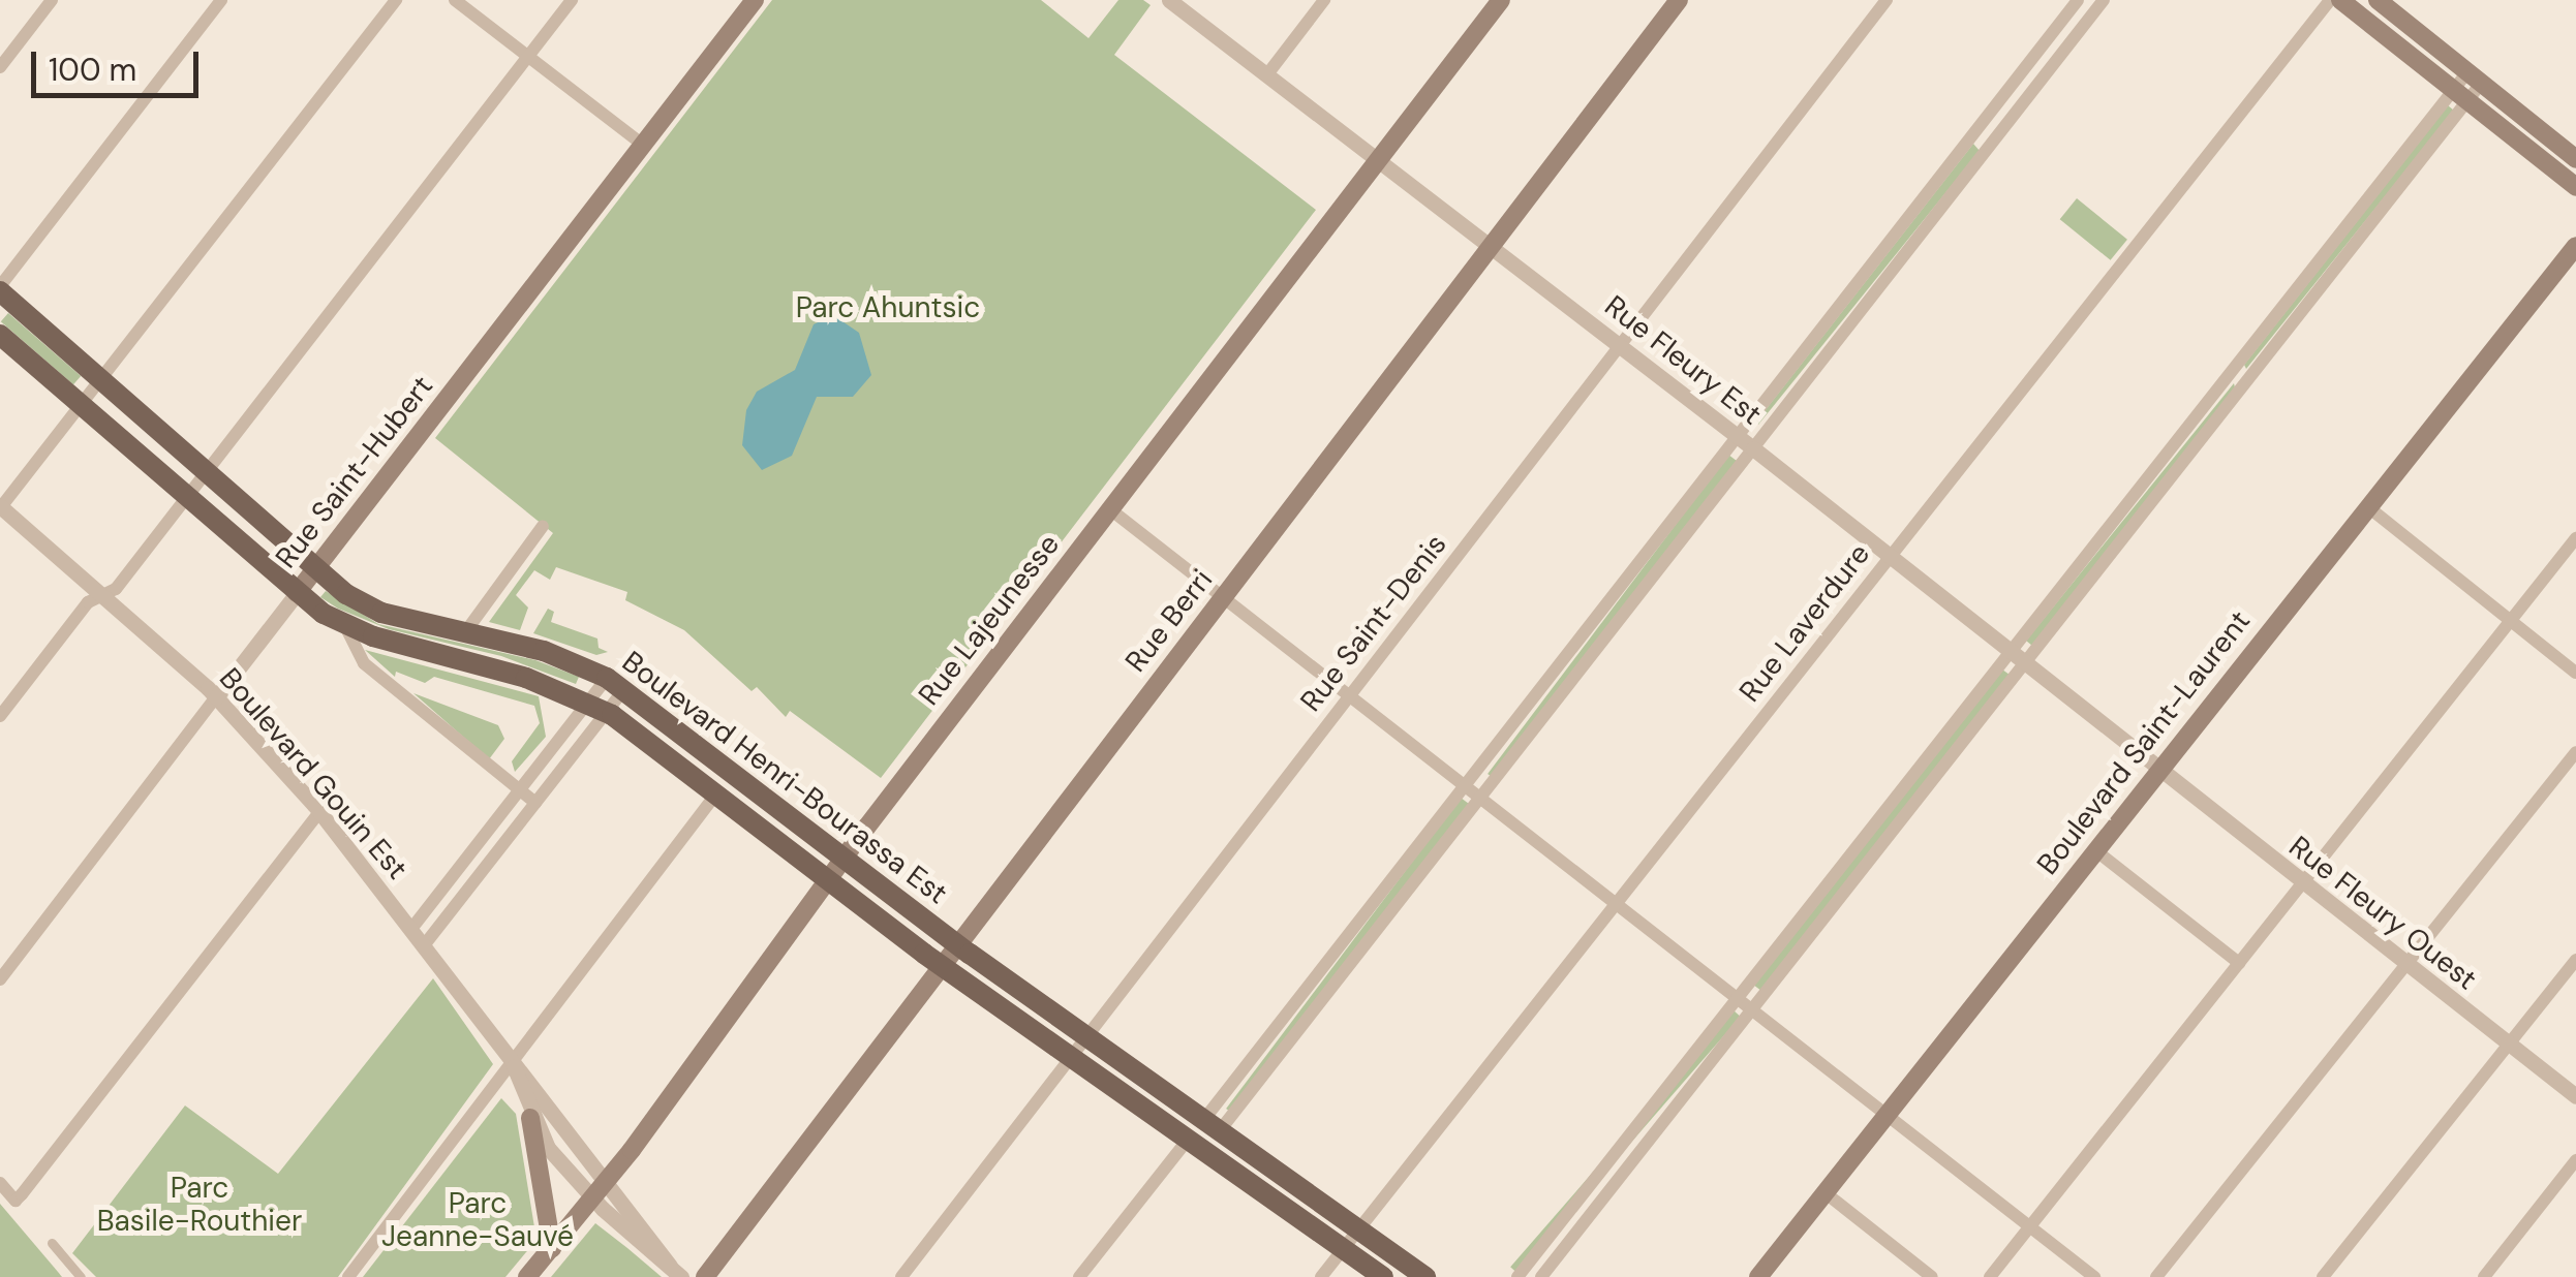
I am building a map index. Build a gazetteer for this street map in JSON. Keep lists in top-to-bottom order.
{
  "streets": {
    "main road": [
      "Rue Saint-Hubert",
      "Rue Lajeunesse",
      "Rue Berri",
      "Boulevard Saint-Laurent",
      "Boulevard Henri-Bourassa Est"
    ],
    "street": [
      "Rue Fleury Est",
      "Rue Saint-Denis",
      "Rue Laverdure",
      "Boulevard Gouin Est",
      "Rue Fleury Ouest"
    ]
  },
  "crossings": [
    ["Rue Fleury Est", "Rue Lajeunesse"],
    ["Rue Fleury Est", "Rue Berri"],
    ["Rue Fleury Est", "Rue Saint-Denis"],
    ["Rue Fleury Est", "Rue Laverdure"],
    ["Rue Fleury Est", "Boulevard Saint-Laurent"],
    ["Rue Fleury Est", "Rue Fleury Ouest"],
    ["Rue Saint-Hubert", "Boulevard Gouin Est"],
    ["Rue Saint-Hubert", "Boulevard Henri-Bourassa Est"],
    ["Rue Lajeunesse", "Boulevard Gouin Est"],
    ["Rue Lajeunesse", "Boulevard Henri-Bourassa Est"],
    ["Rue Berri", "Boulevard Henri-Bourassa Est"],
    ["Rue Saint-Denis", "Boulevard Henri-Bourassa Est"],
    ["Rue Laverdure", "Boulevard Henri-Bourassa Est"],
    ["Boulevard Saint-Laurent", "Rue Fleury Ouest"]
  ],
  "parks": ["Parc Ahuntsic", "Parc Basile-Routhier", "Parc Jeanne-Sauvé"],
  "scale_bar": "100 m"
}
